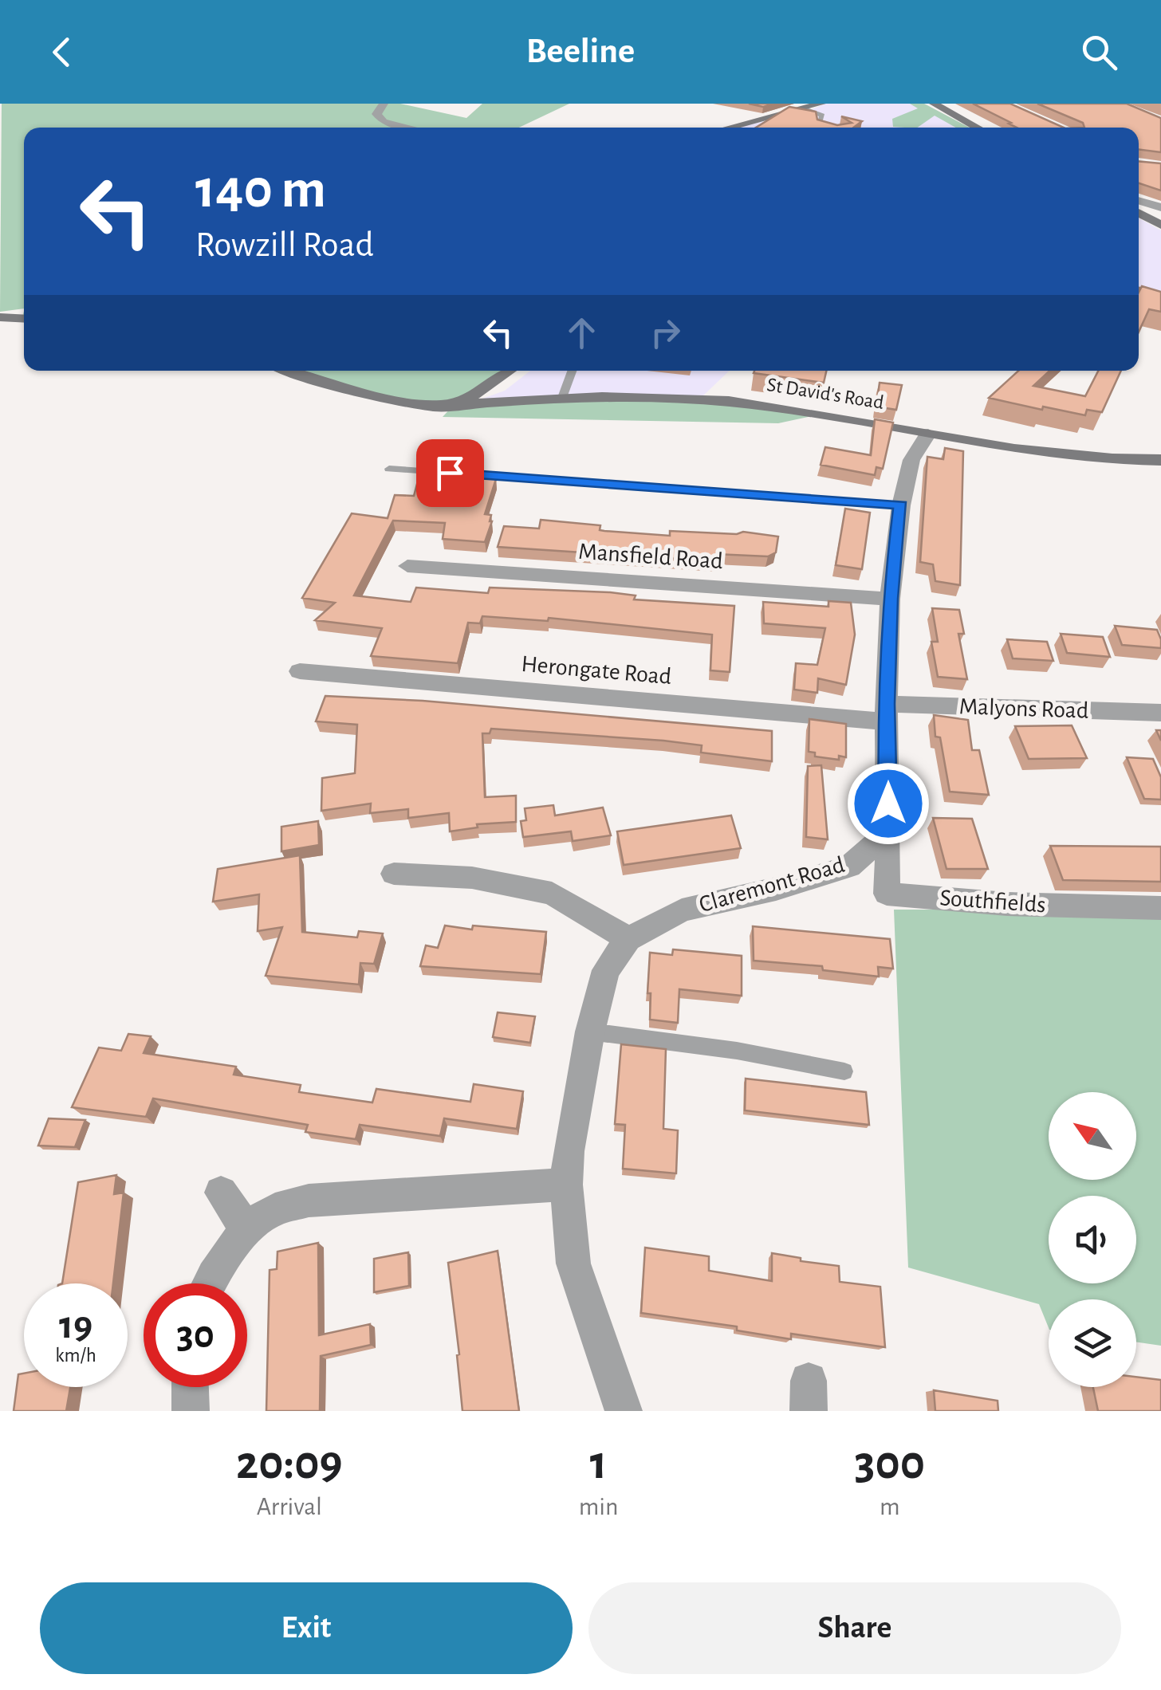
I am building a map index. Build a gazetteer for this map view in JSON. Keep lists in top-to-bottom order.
{
  "streets": {
    "street": [
      "St David's Road",
      "Mansfield Road",
      "Herongate Road",
      "Malyons Road",
      "Claremont Road",
      "Southfields"
    ]
  },
  "crossings": [
    ["Herongate Road", "Malyons Road"],
    ["Claremont Road", "Southfields"]
  ],
  "north": "top left",
  "page": {
    "header": "Beeline",
    "turn": ["140 m", "Rowzill Road"],
    "speed": "19 km/h",
    "limit": "30",
    "eta": [
      "20:09",
      "Arrival",
      "1",
      "min",
      "300",
      "m"
    ],
    "buttons": ["Exit", "Share"]
  }
}
